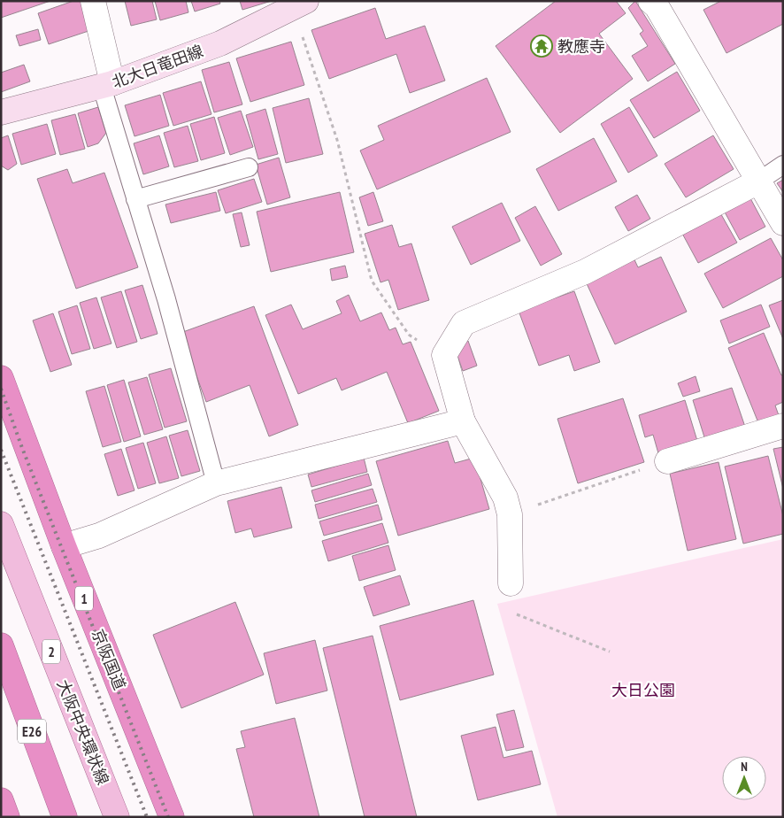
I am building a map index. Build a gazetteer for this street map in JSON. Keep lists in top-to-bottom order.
{
  "streets": {
    "highway": ["1", "京阪国道", "E26"],
    "main road": ["北大日竜田線", "2", "大阪中央環状線"]
  },
  "parks": ["大日公園"],
  "places": {
    "temple": ["教應寺"]
  },
  "north": "top"
}
